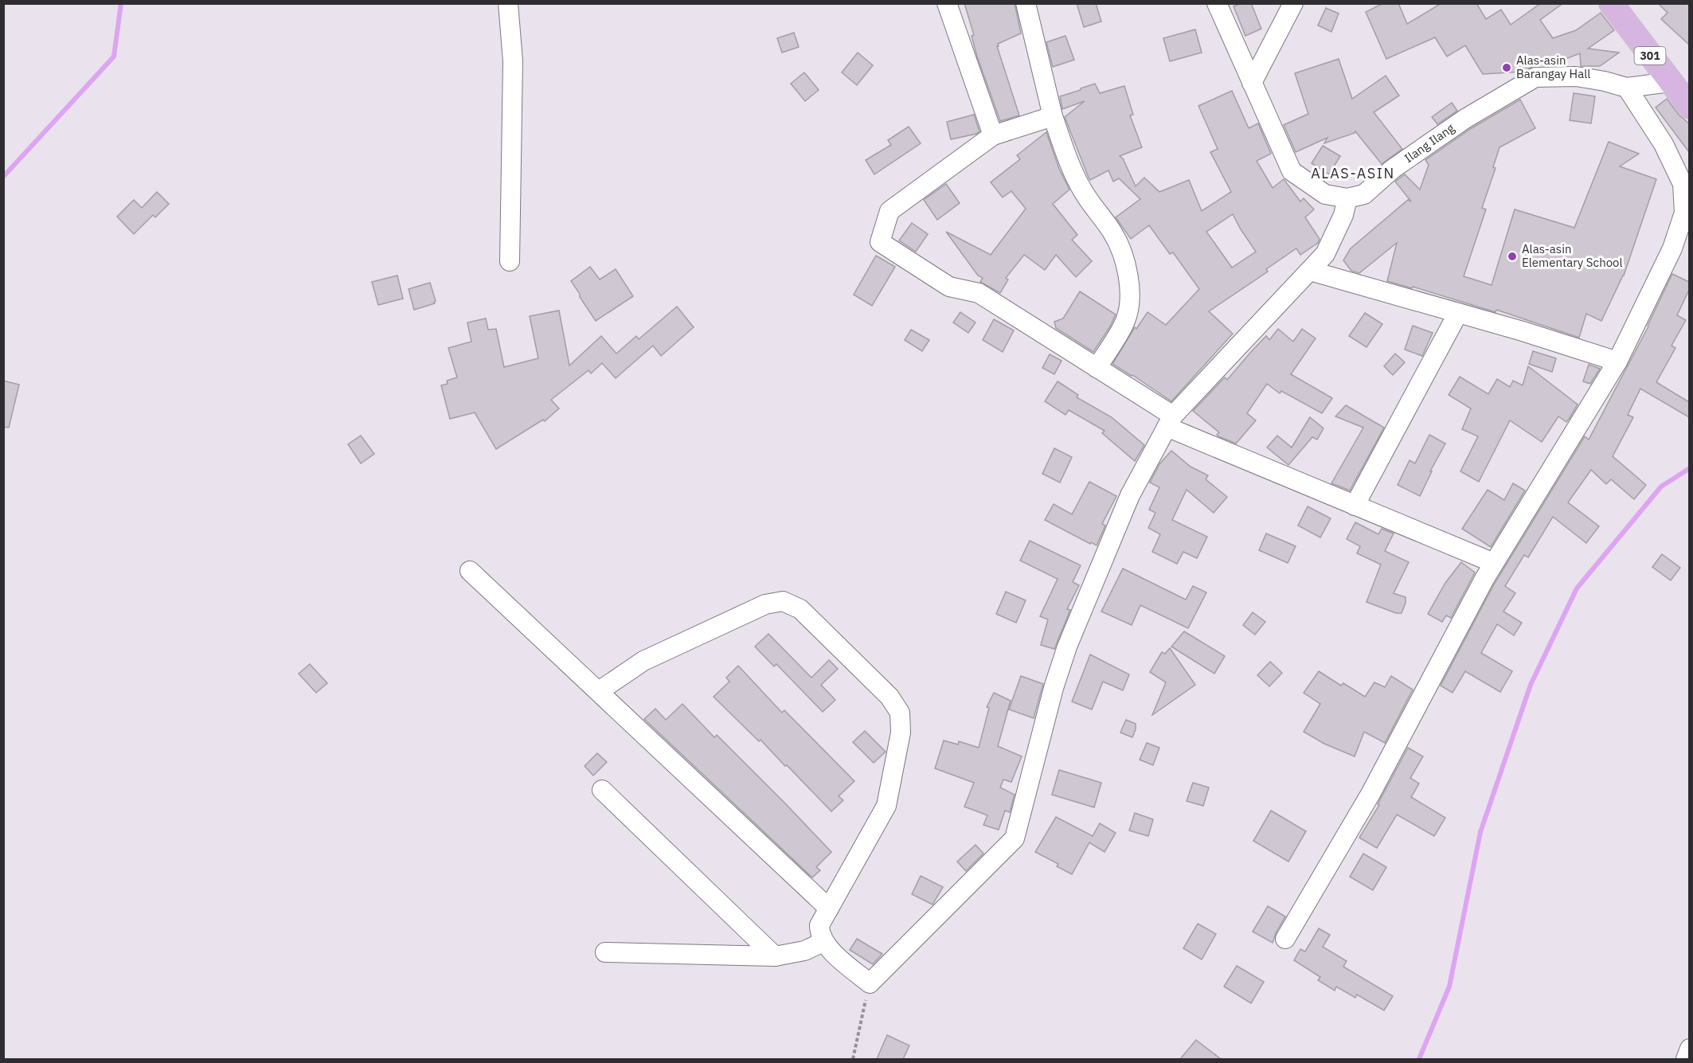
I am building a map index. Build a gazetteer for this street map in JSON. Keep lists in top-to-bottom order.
{
  "streets": {
    "main road": ["301"],
    "street": ["Ilang Ilang"]
  },
  "crossings": [
    ["301", "Ilang Ilang"]
  ],
  "districts": ["ALAS-ASIN"],
  "places": ["Alas-asin Barangay Hall", "Alas-asin Elementary School"]
}
